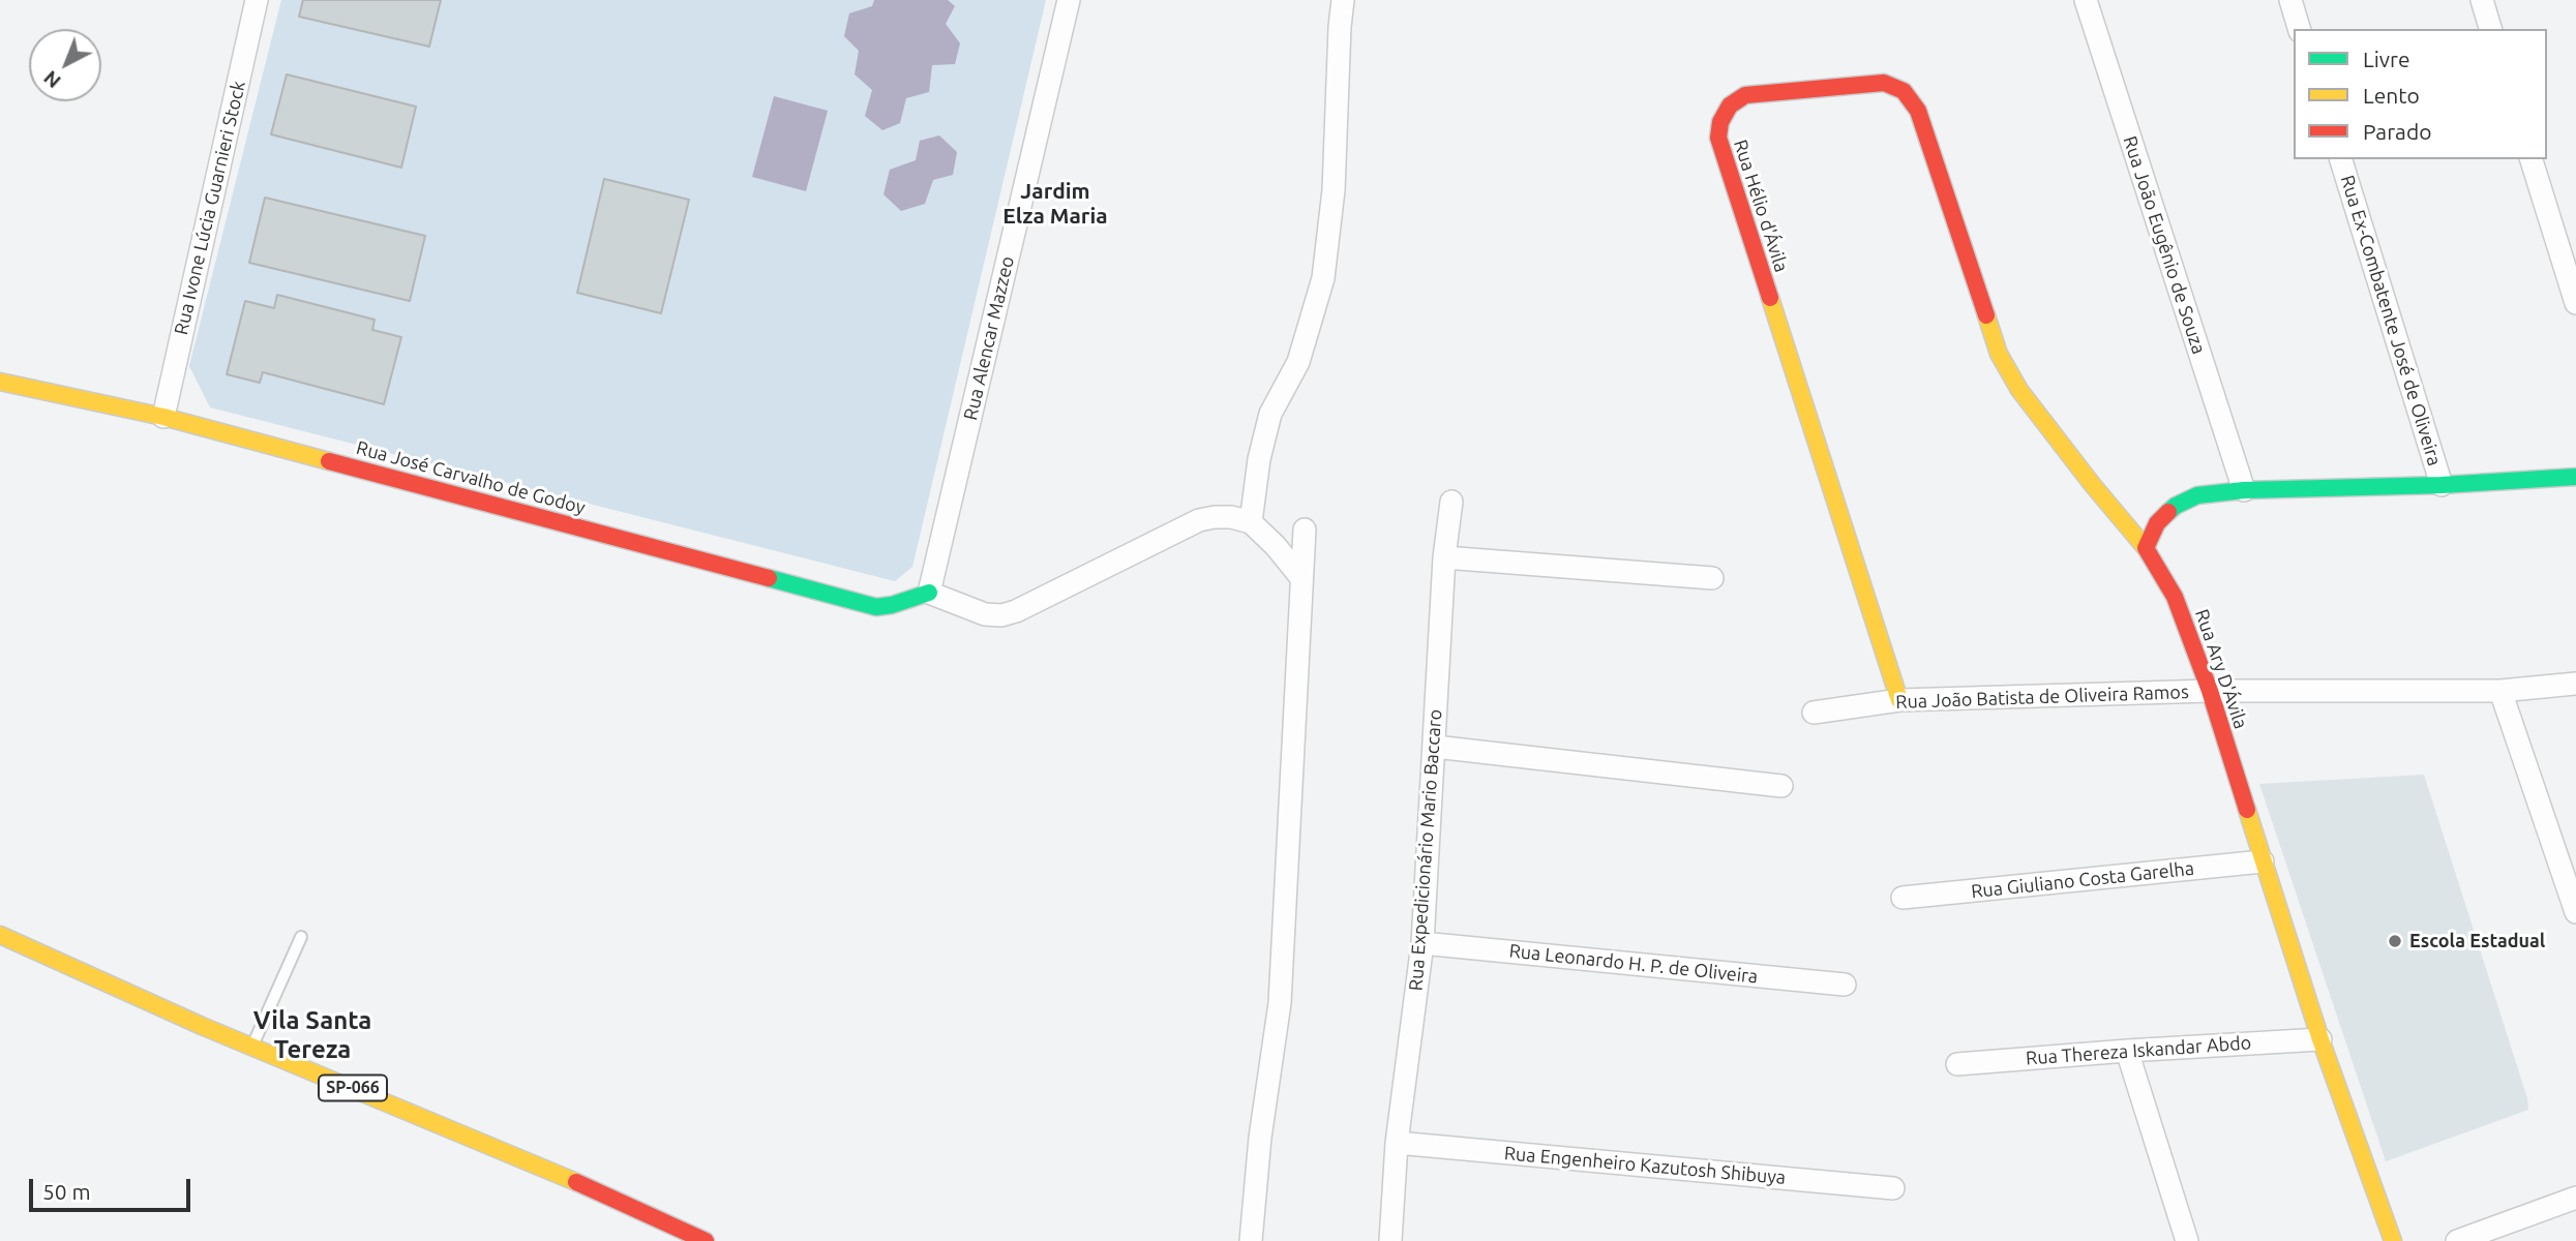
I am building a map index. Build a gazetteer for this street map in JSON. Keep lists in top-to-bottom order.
{
  "streets": {
    "street": [
      "Rua Hélio d'Ávila",
      "Rua Ivone Lúcia Guarnieri Stock",
      "Rua João Eugênio de Souza",
      "Rua Ex-Combatente José de Oliveira",
      "Rua Alencar Mazzeo",
      "Rua José Carvalho de Godoy",
      "Rua Ary D'Ávila",
      "Rua João Batista de Oliveira Ramos",
      "Rua Expedicionário Mario Baccaro",
      "Rua Giuliano Costa Garelha",
      "Rua Leonardo H. P. de Oliveira",
      "Rua Thereza Iskandar Abdo",
      "SP-066",
      "Rua Engenheiro Kazutosh Shibuya"
    ]
  },
  "crossings": [
    ["Rua Hélio d'Ávila", "Rua Ary D'Ávila"],
    ["Rua Hélio d'Ávila", "Rua João Batista de Oliveira Ramos"],
    ["Rua Ivone Lúcia Guarnieri Stock", "Rua José Carvalho de Godoy"],
    ["Rua Alencar Mazzeo", "Rua José Carvalho de Godoy"],
    ["Rua Ary D'Ávila", "Rua João Batista de Oliveira Ramos"],
    ["Rua Ary D'Ávila", "Rua Giuliano Costa Garelha"],
    ["Rua Ary D'Ávila", "Rua Thereza Iskandar Abdo"],
    ["Rua Expedicionário Mario Baccaro", "Rua Leonardo H. P. de Oliveira"],
    ["Rua Expedicionário Mario Baccaro", "Rua Engenheiro Kazutosh Shibuya"]
  ],
  "districts": ["Jardim Elza Maria", "Vila Santa Tereza"],
  "places": ["Escola Estadual"],
  "legend": ["Livre", "Lento", "Parado"],
  "scale_bar": "50 m",
  "north": "bottom left"
}
